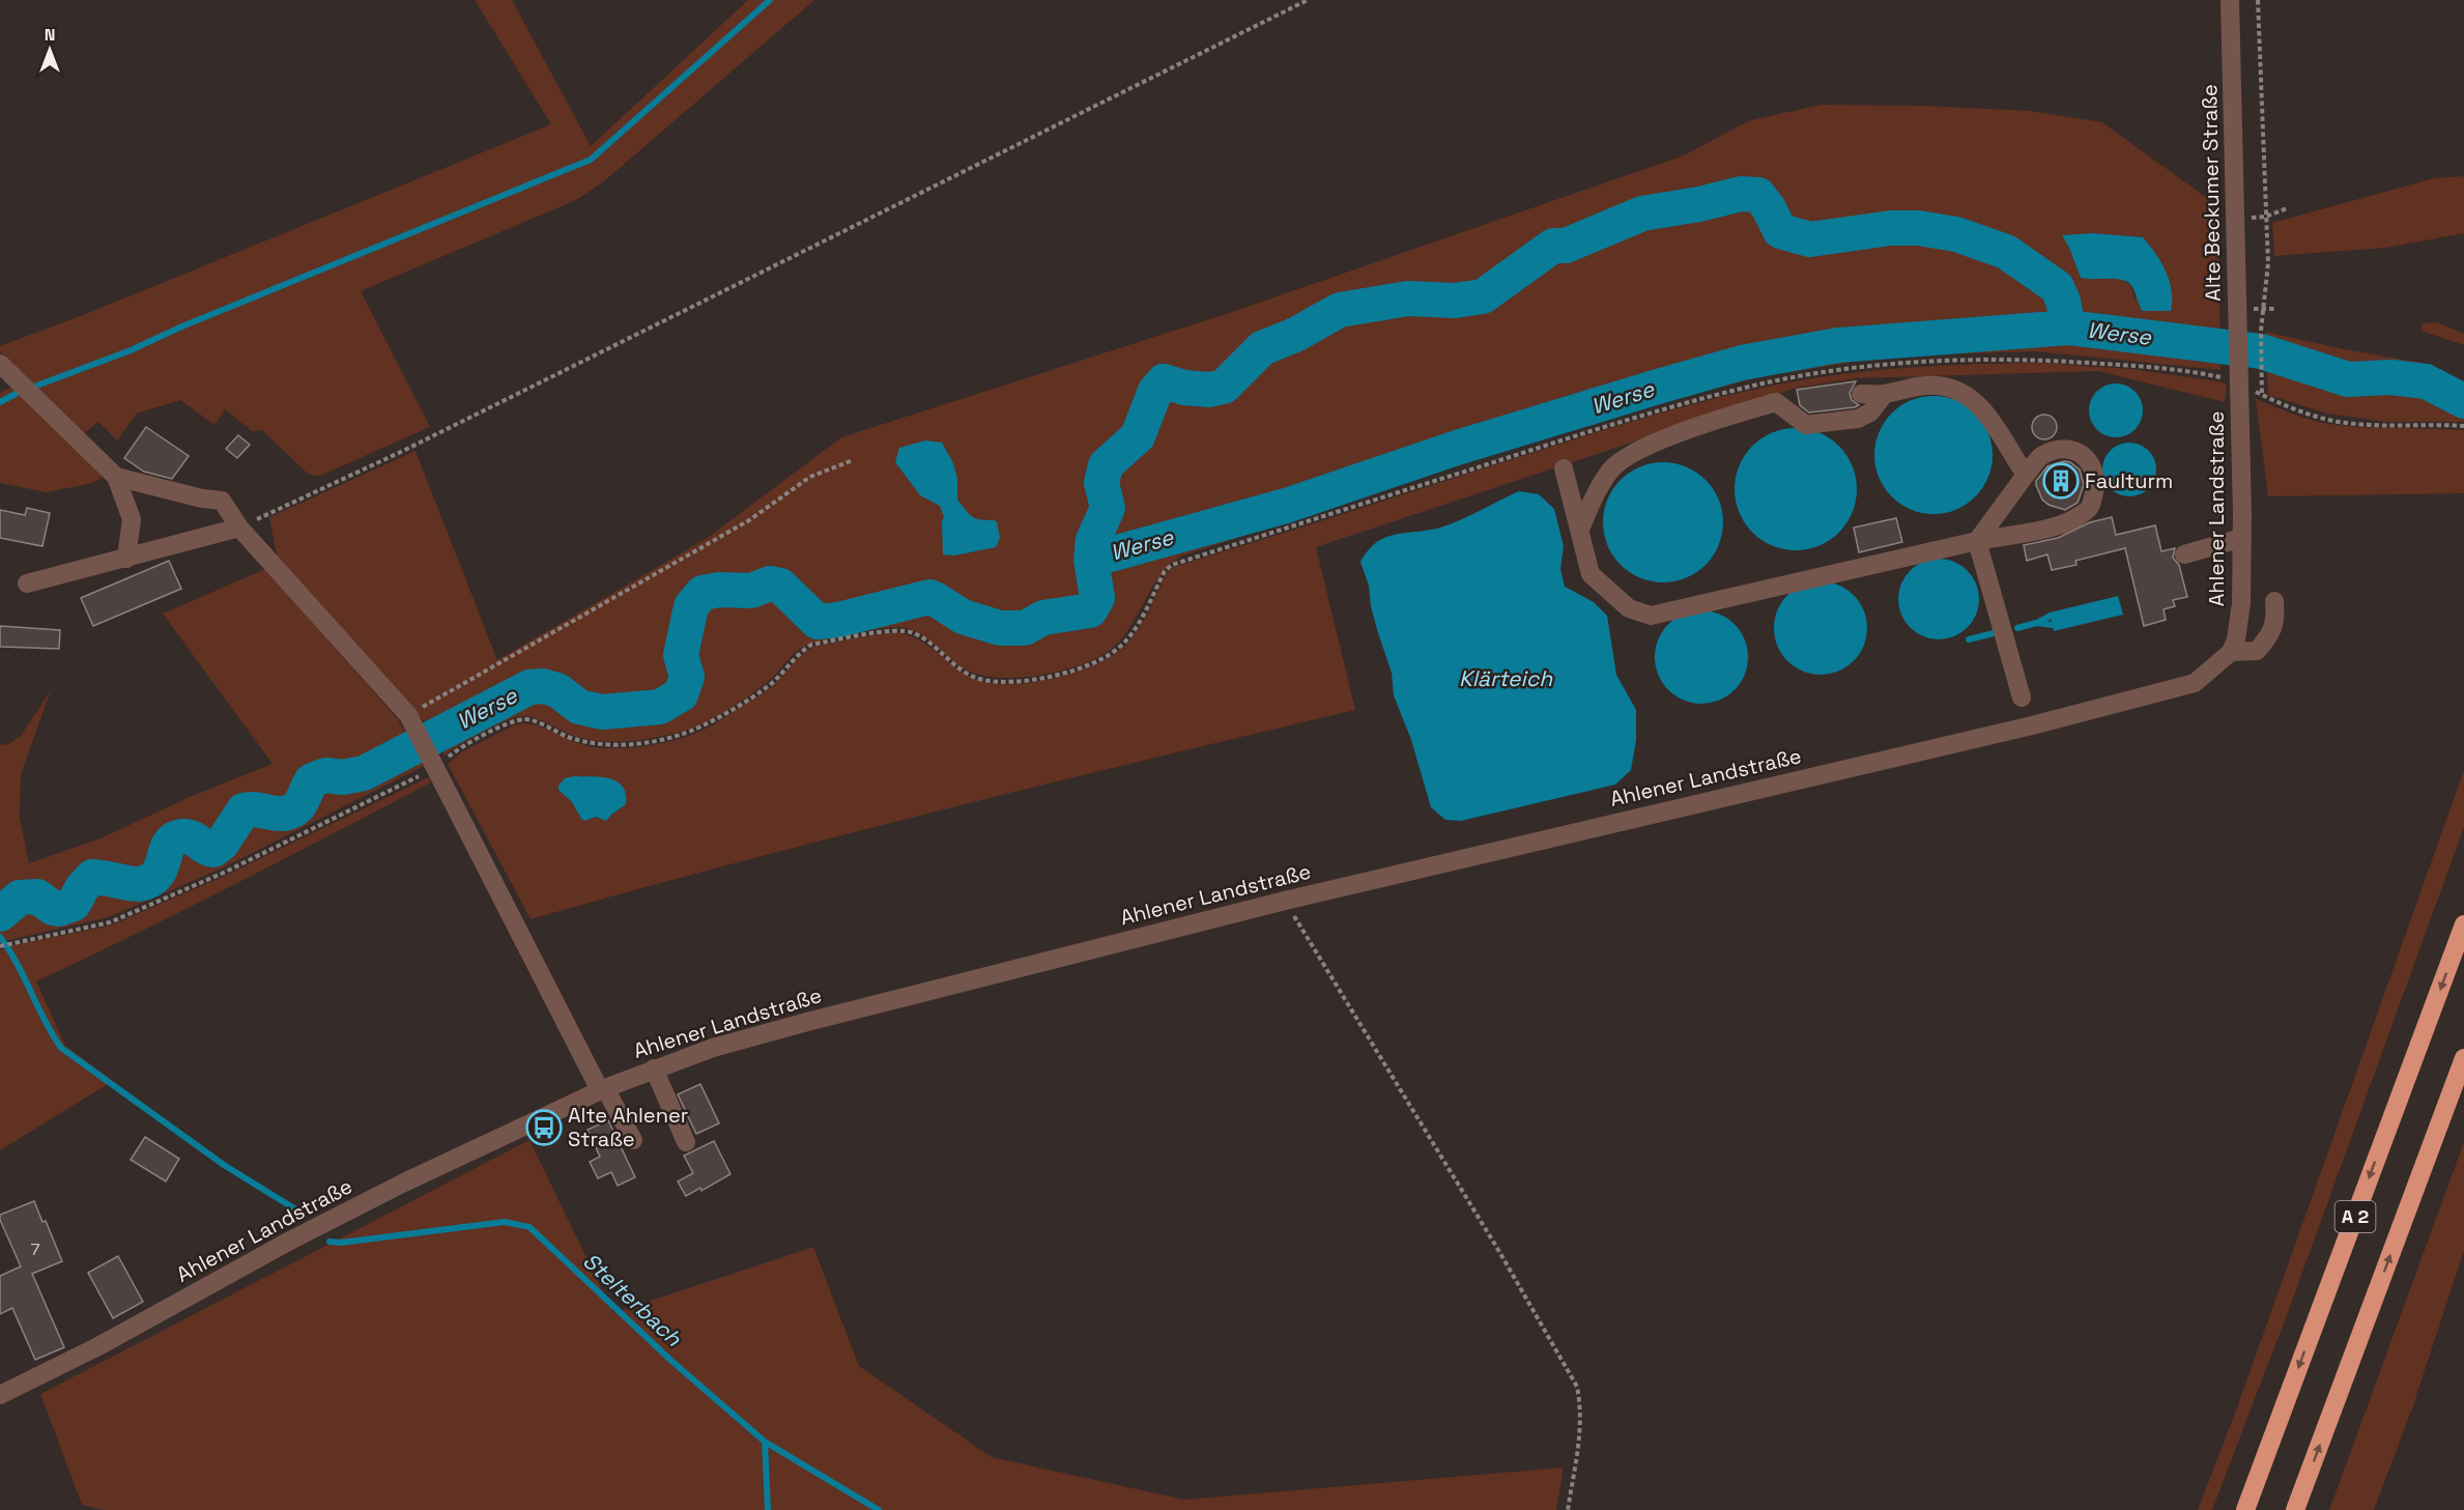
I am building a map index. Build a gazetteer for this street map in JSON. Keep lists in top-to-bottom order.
{
  "streets": {
    "highway": ["A 2"],
    "street": ["Alte Beckumer Straße", "Ahlener Landstraße"]
  },
  "crossings": [
    ["Alte Beckumer Straße", "Ahlener Landstraße"]
  ],
  "water": ["Werse", "Klärteich", "Stelterbach"],
  "places": {
    "building": ["Faulturm"],
    "bus stop": ["Alte Ahlener Straße"]
  },
  "house_numbers": ["7"],
  "north": "top"
}
